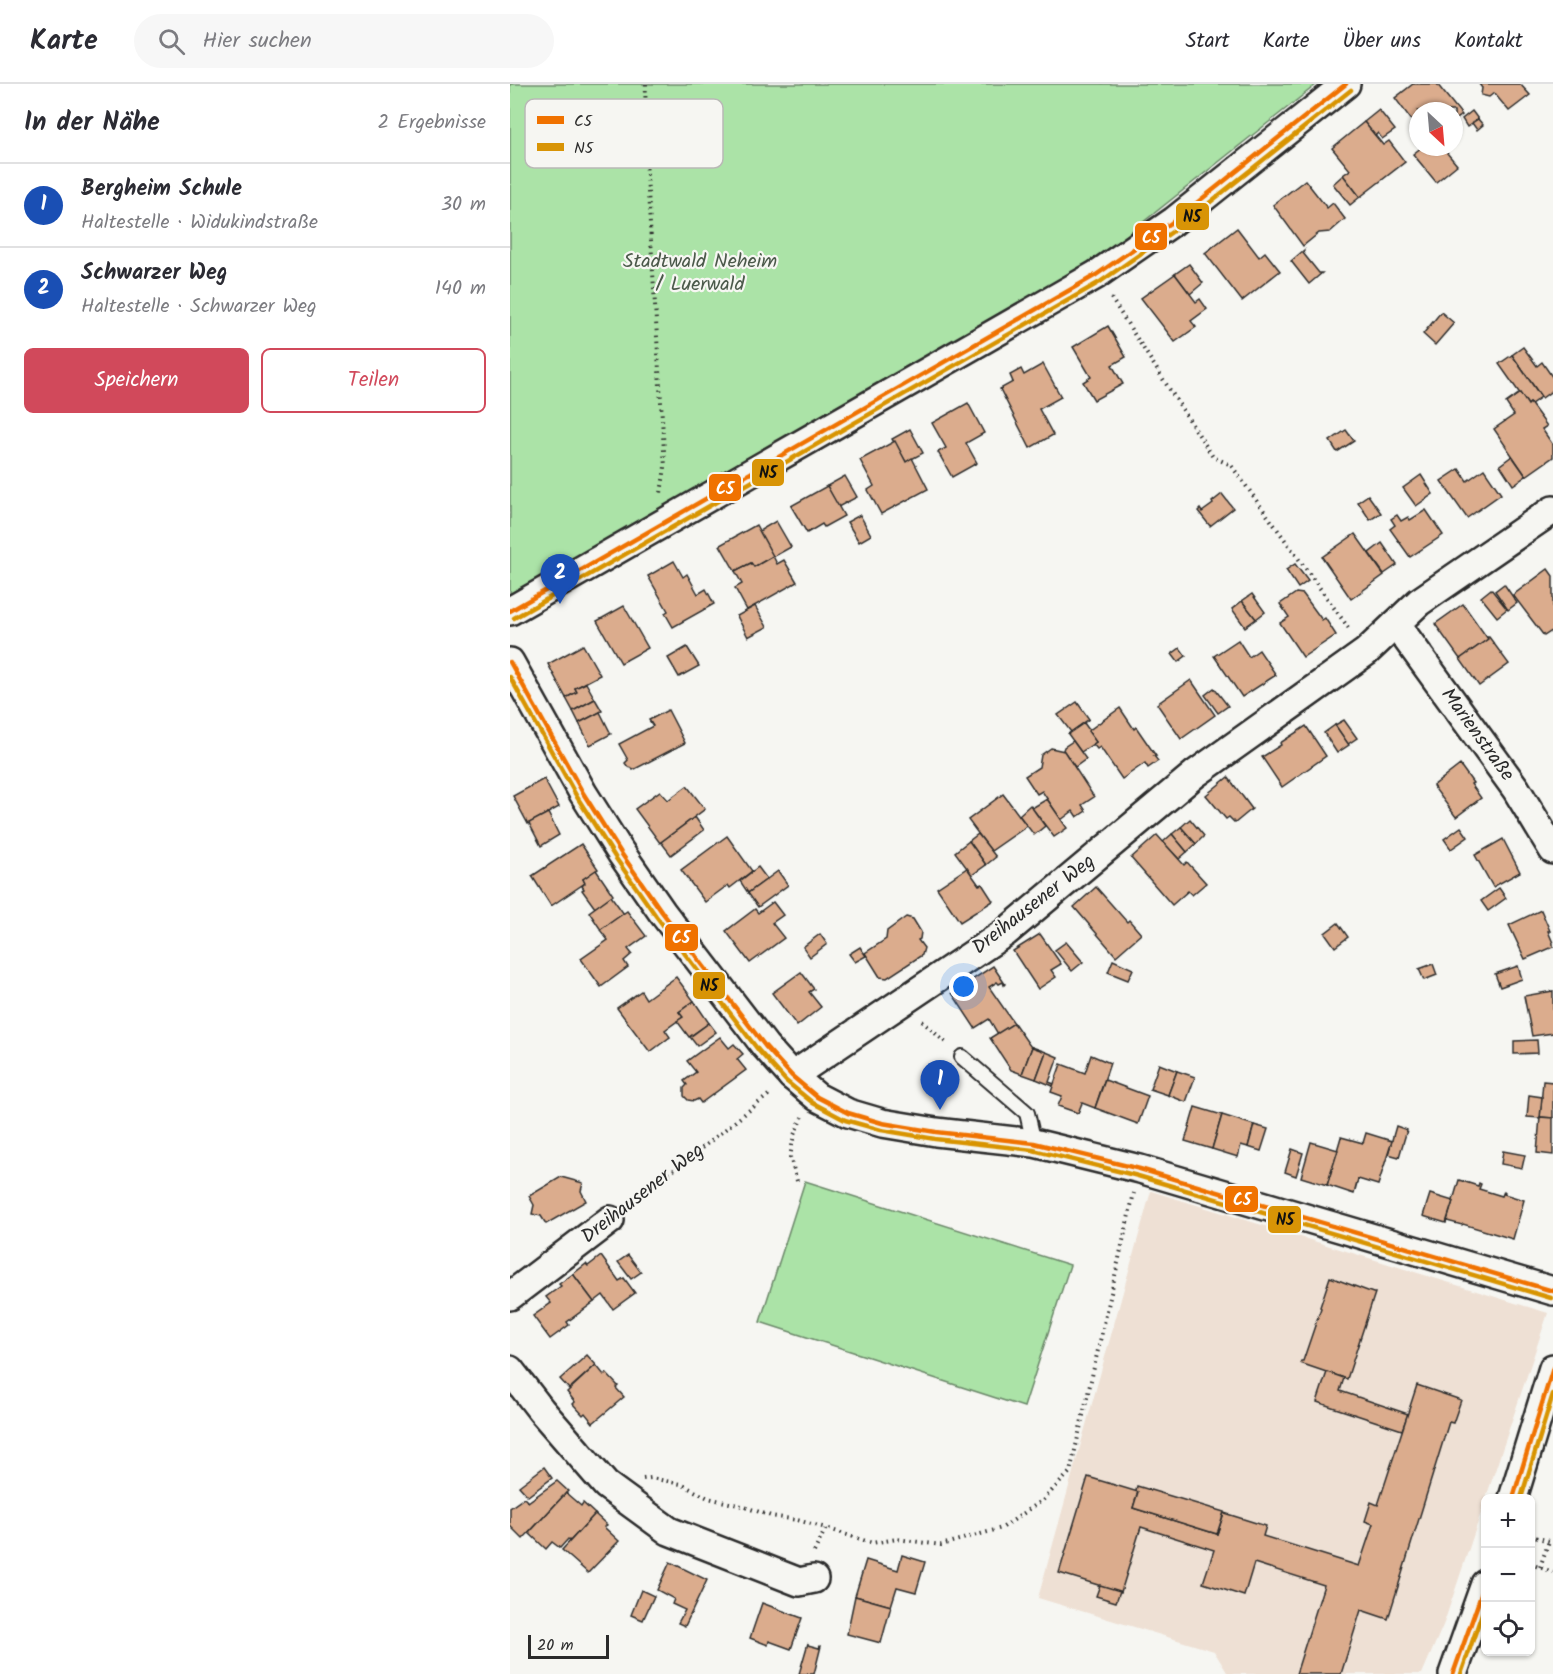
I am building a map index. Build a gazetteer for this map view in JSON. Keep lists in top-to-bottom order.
{
  "streets": {
    "street": ["Marienstraße", "Dreihausener Weg"]
  },
  "crossings": [
    ["Marienstraße", "Dreihausener Weg"]
  ],
  "parks": ["Stadtwald Neheim / Luerwald"],
  "lines": ["transit line C5", "transit line N5"],
  "legend": ["C5", "N5"],
  "scale_bar": "20 m",
  "north": "bottom right",
  "page": {
    "header": "Karte",
    "search": "Hier suchen",
    "nav": [
      "Start",
      "Karte",
      "Über uns",
      "Kontakt"
    ],
    "heading": ["In der Nähe", "2 Ergebnisse"],
    "list": [
      {
        "mark": "1",
        "name": "Bergheim Schule",
        "note": "Haltestelle · Widukindstraße",
        "value": "30 m"
      },
      {
        "mark": "2",
        "name": "Schwarzer Weg",
        "note": "Haltestelle · Schwarzer Weg",
        "value": "140 m"
      }
    ],
    "buttons": ["Speichern", "Teilen"],
    "pins": ["2", "1"],
    "map_buttons": ["+", "−"],
    "scale": "20 m"
  }
}
